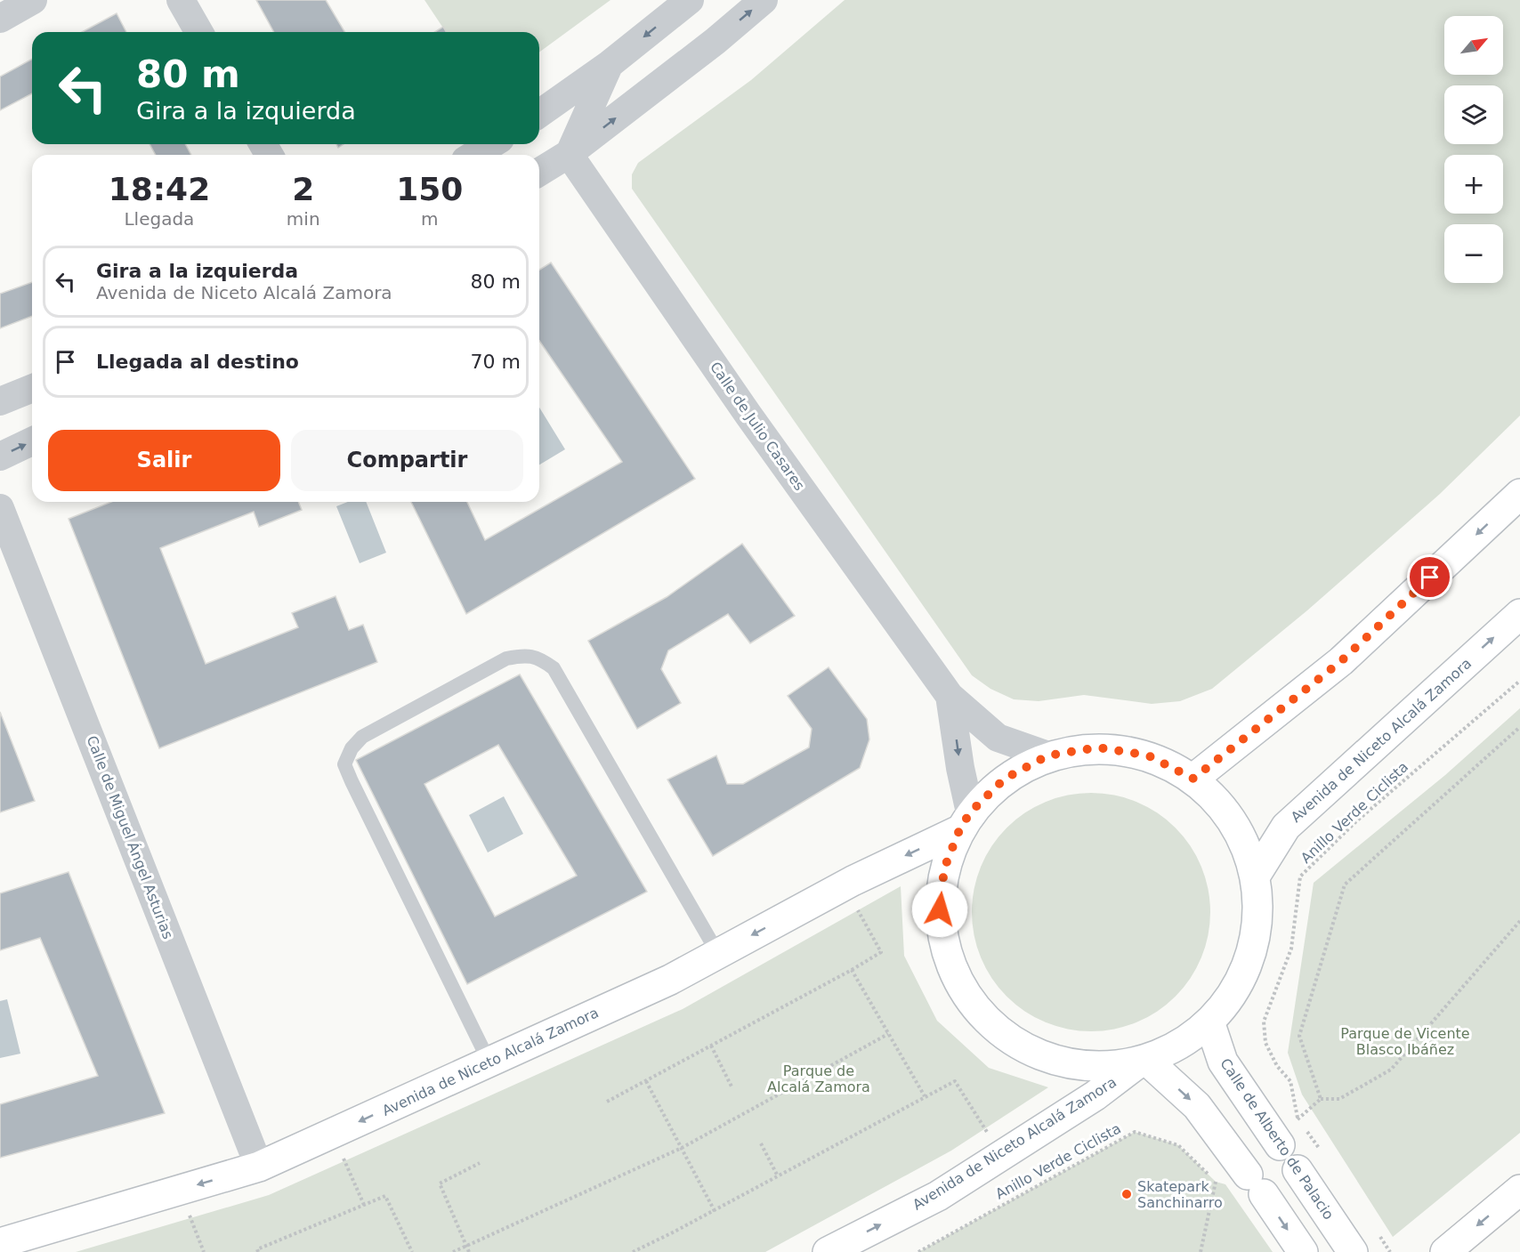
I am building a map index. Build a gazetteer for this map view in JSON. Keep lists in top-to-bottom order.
{
  "streets": {
    "main road": ["Avenida de Niceto Alcalá Zamora", "Calle de Alberto de Palacio"],
    "street": ["Calle de Julio Casares", "Calle de Miguel Ángel Asturias"],
    "path": ["Anillo Verde Ciclista"]
  },
  "crossings": [
    ["Calle de Julio Casares", "Avenida de Niceto Alcalá Zamora"],
    ["Avenida de Niceto Alcalá Zamora", "Calle de Miguel Ángel Asturias"]
  ],
  "parks": ["Parque de Vicente Blasco Ibáñez", "Parque de Alcalá Zamora"],
  "places": ["Skatepark Sanchinarro"],
  "north": "top right",
  "page": {
    "map_buttons": ["+", "−"],
    "turn": ["80 m", "Gira a la izquierda"],
    "eta": [
      "18:42",
      "Llegada",
      "2",
      "min",
      "150",
      "m"
    ],
    "list": [
      {
        "name": "Gira a la izquierda",
        "note": "Avenida de Niceto Alcalá Zamora",
        "value": "80 m"
      },
      {
        "name": "Llegada al destino",
        "value": "70 m"
      }
    ],
    "buttons": ["Salir", "Compartir"]
  }
}
